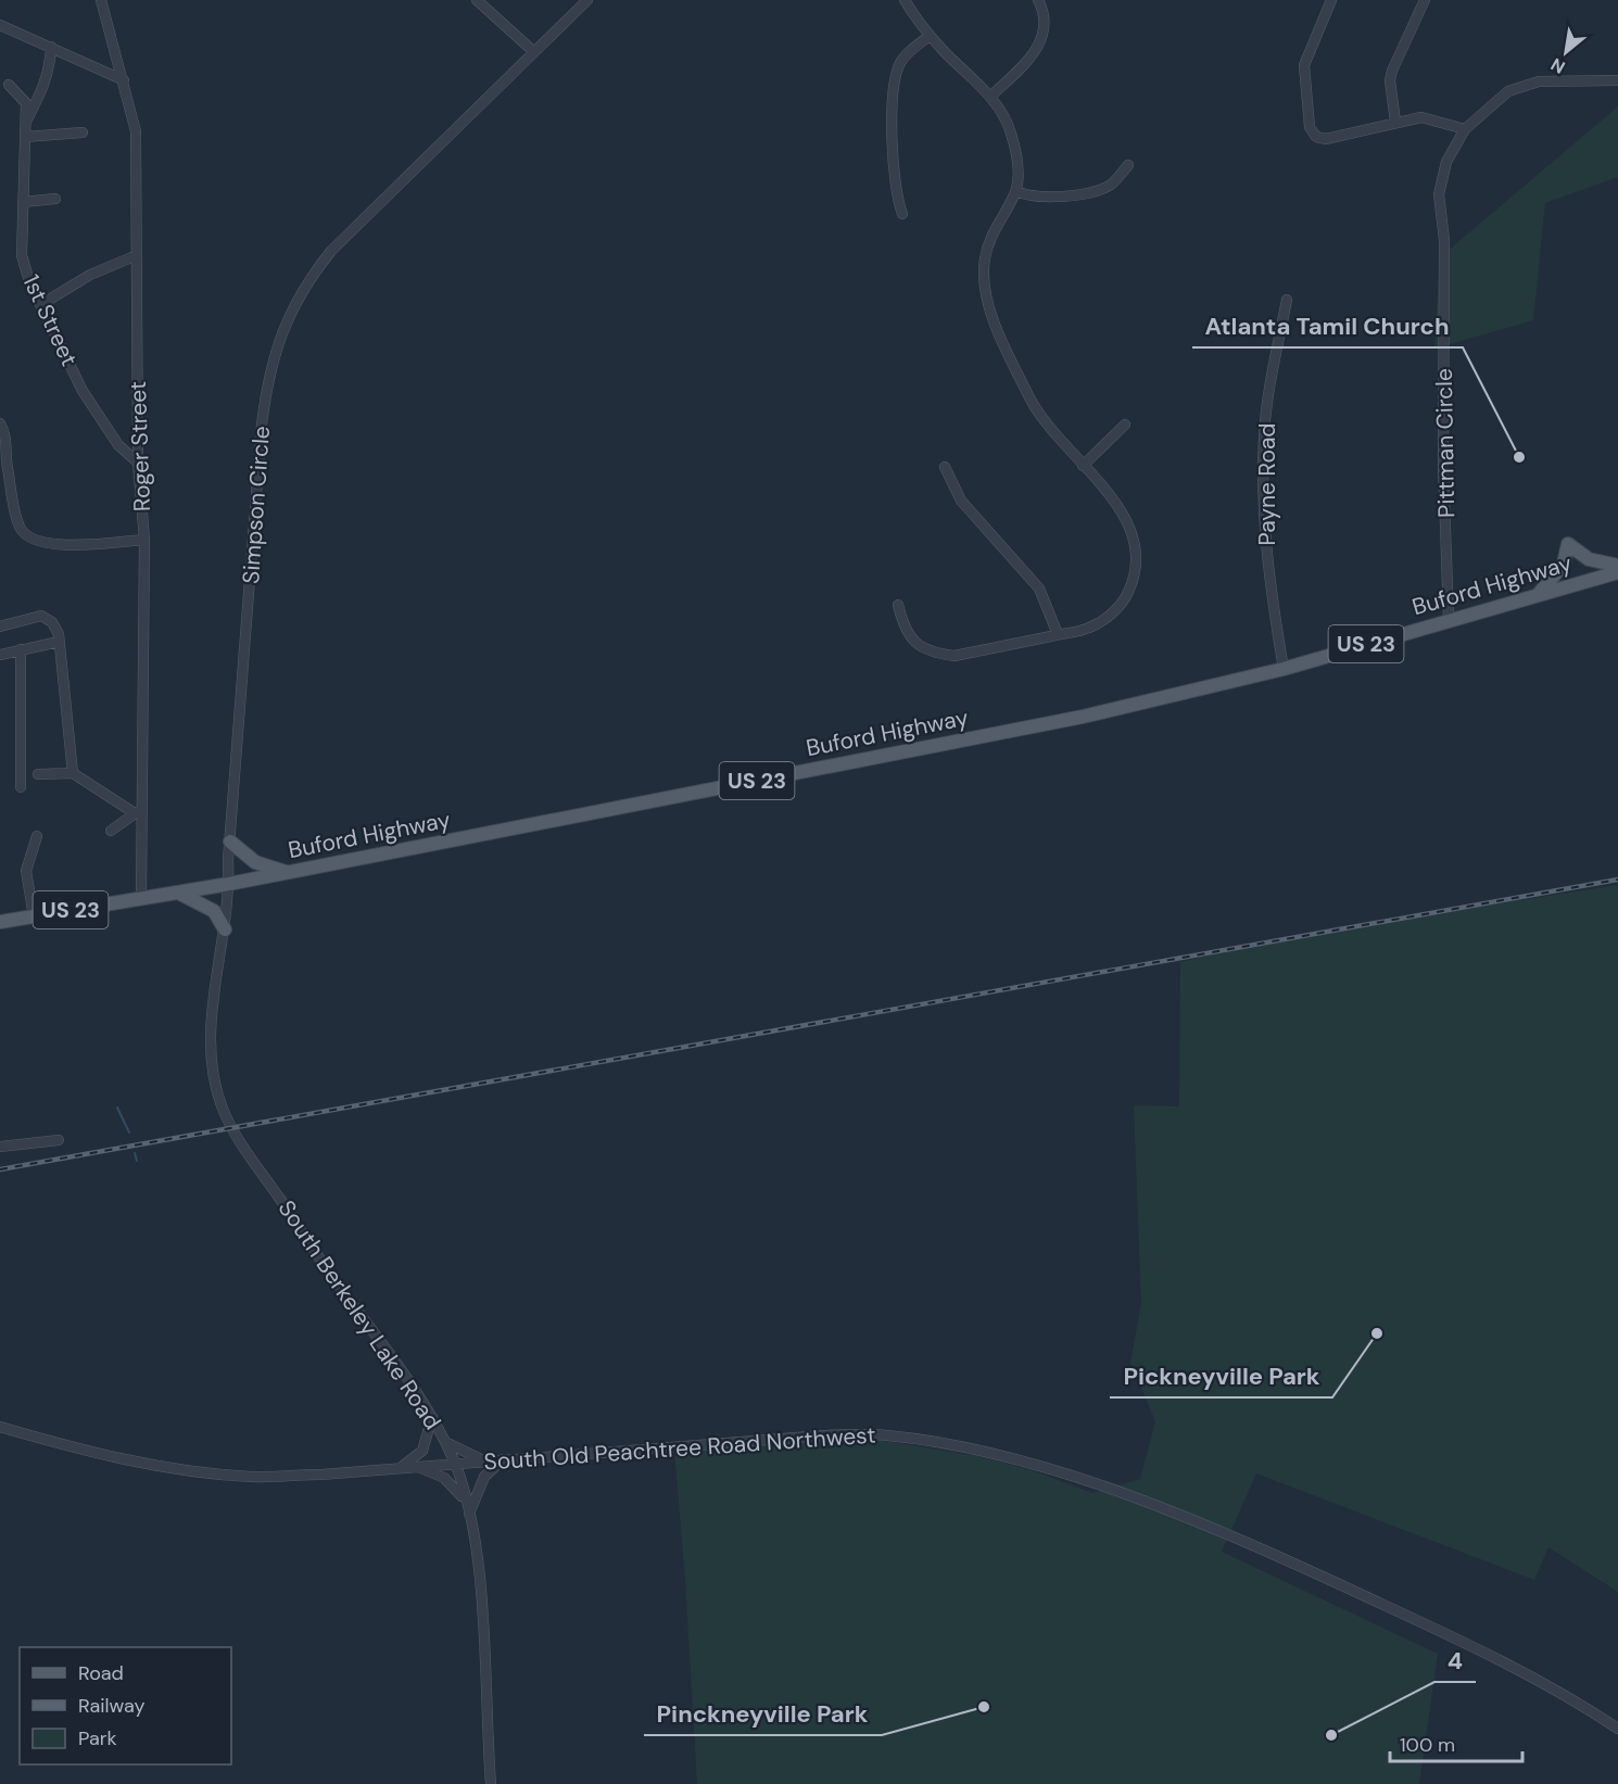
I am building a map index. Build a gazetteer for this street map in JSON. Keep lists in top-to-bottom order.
{
  "streets": {
    "main road": ["Buford Highway", "US 23"],
    "street": [
      "1st Street",
      "Pittman Circle",
      "Roger Street",
      "Payne Road",
      "Simpson Circle",
      "South Berkeley Lake Road",
      "South Old Peachtree Road Northwest"
    ]
  },
  "crossings": [
    ["1st Street", "Roger Street"],
    ["Pittman Circle", "Buford Highway"],
    ["Roger Street", "Buford Highway"],
    ["Payne Road", "Buford Highway"],
    ["Simpson Circle", "Buford Highway"],
    ["Simpson Circle", "South Berkeley Lake Road"],
    ["South Berkeley Lake Road", "South Old Peachtree Road Northwest"]
  ],
  "places": [
    "Atlanta Tamil Church",
    "Pickneyville Park",
    "Pinckneyville Park",
    "4"
  ],
  "legend": ["Road", "Railway", "Park"],
  "scale_bar": "100 m",
  "north": "bottom left"
}
